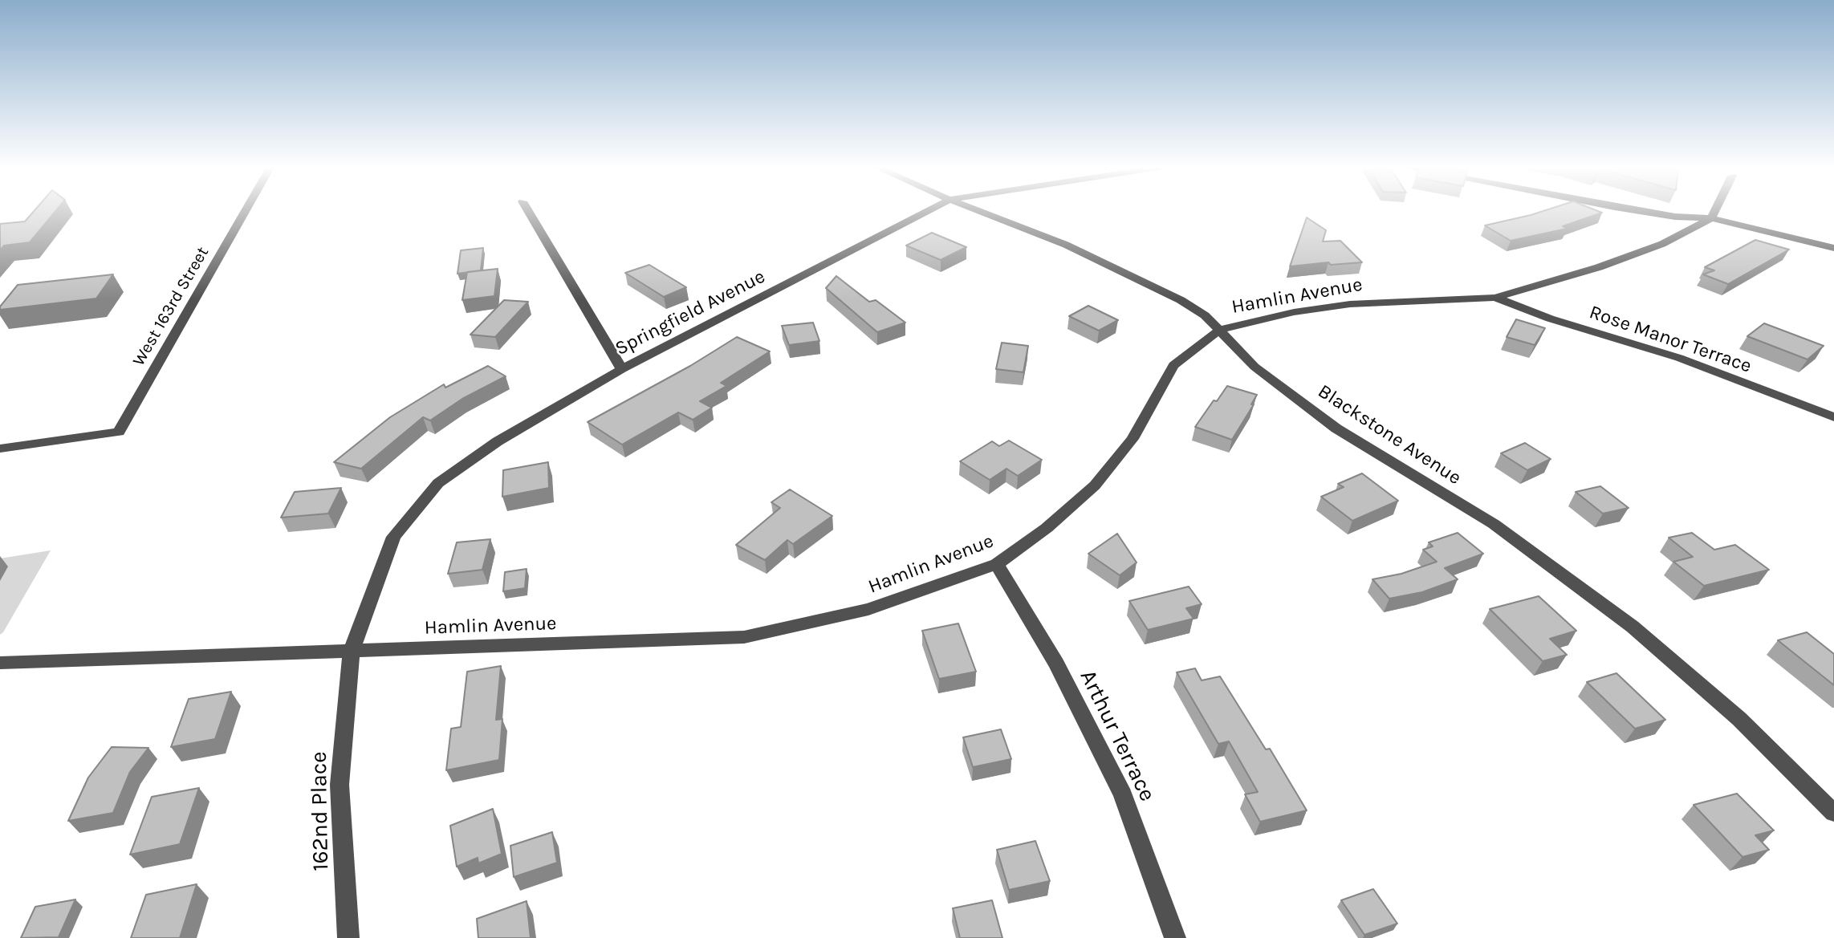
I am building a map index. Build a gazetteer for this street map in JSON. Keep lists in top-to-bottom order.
{
  "streets": {
    "street": [
      "Hamlin Avenue",
      "West 163rd Street",
      "Springfield Avenue",
      "Rose Manor Terrace",
      "Blackstone Avenue",
      "Arthur Terrace",
      "162nd Place"
    ]
  },
  "crossings": [
    ["Hamlin Avenue", "Springfield Avenue"],
    ["Hamlin Avenue", "Rose Manor Terrace"],
    ["Hamlin Avenue", "Blackstone Avenue"],
    ["Hamlin Avenue", "Arthur Terrace"],
    ["Hamlin Avenue", "162nd Place"],
    ["Springfield Avenue", "162nd Place"]
  ]
}
